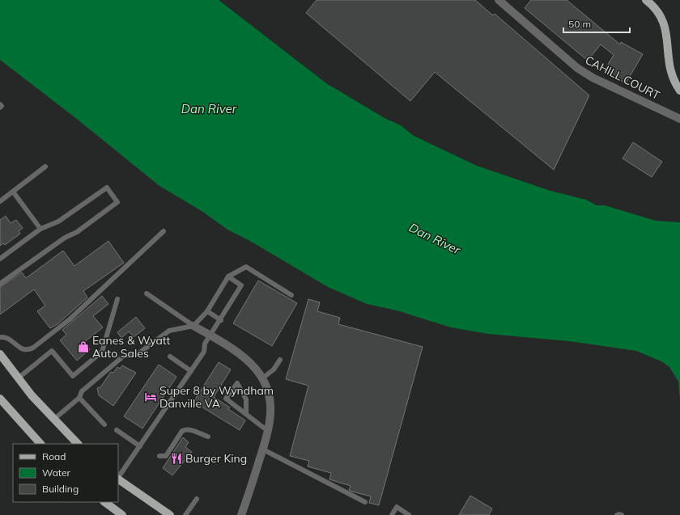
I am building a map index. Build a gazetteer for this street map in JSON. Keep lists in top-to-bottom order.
{
  "streets": {
    "street": ["CAHILL COURT"]
  },
  "water": ["Dan River"],
  "places": {
    "shop": ["Eanes & Wyatt Auto Sales"],
    "hotel": ["Super 8 by Wyndham Danville VA"],
    "restaurant": ["Burger King"]
  },
  "legend": ["Road", "Water", "Building"],
  "scale_bar": "50 m"
}
